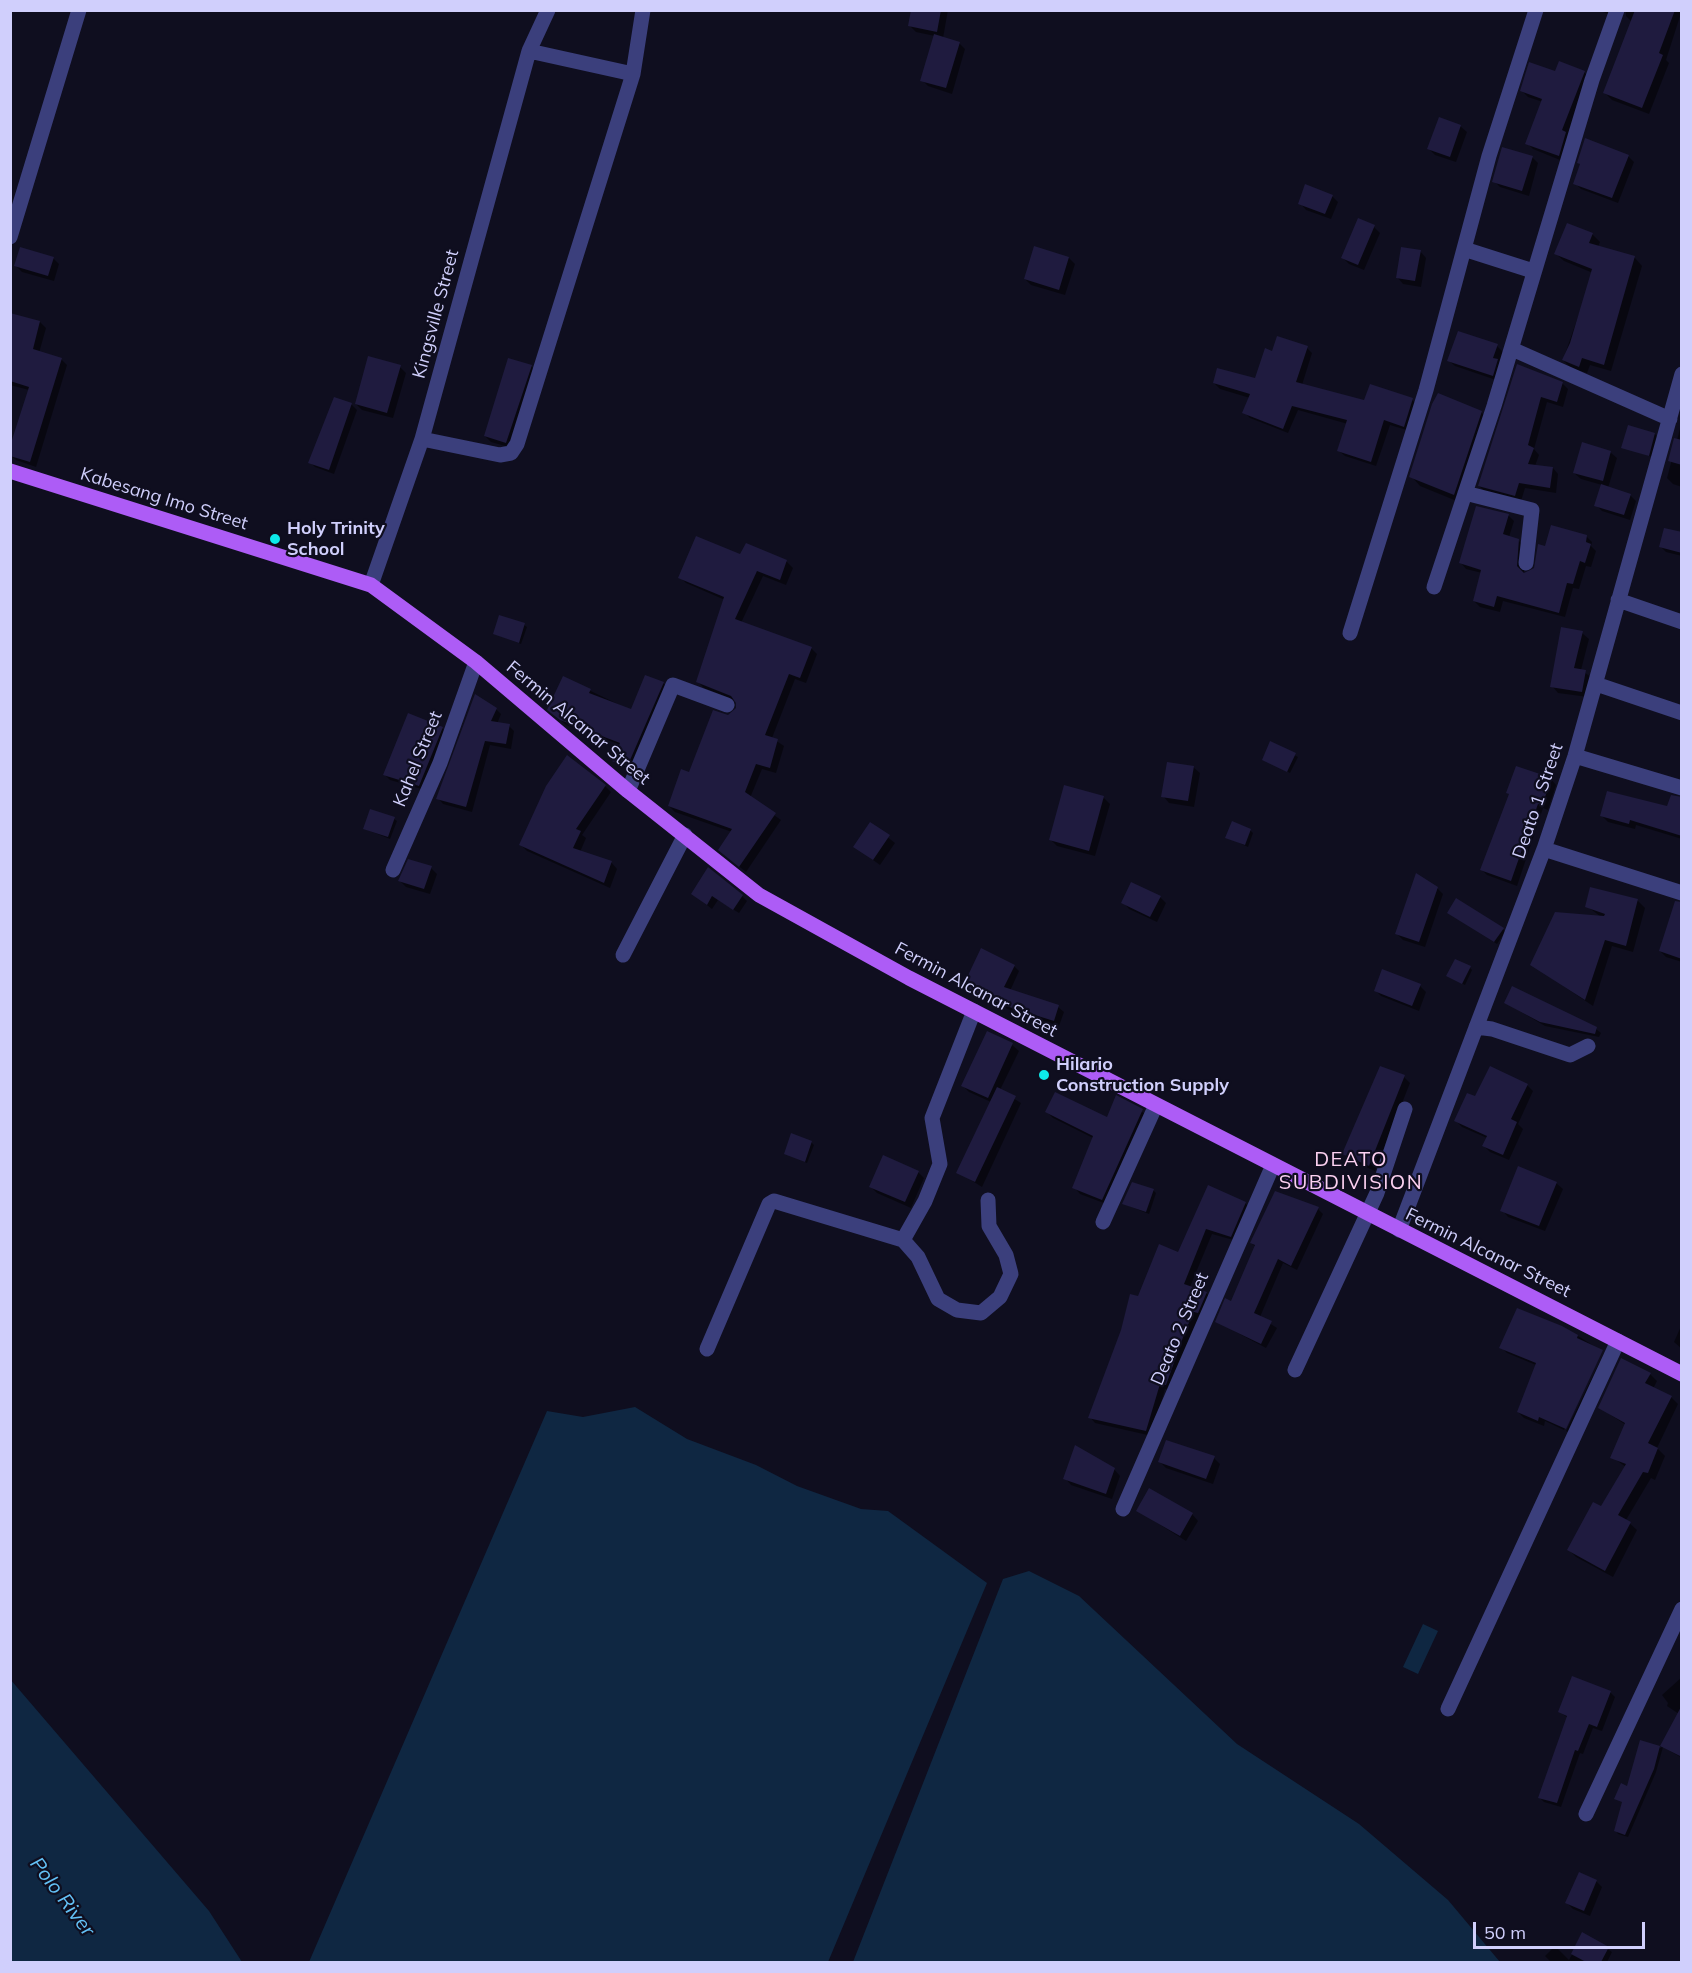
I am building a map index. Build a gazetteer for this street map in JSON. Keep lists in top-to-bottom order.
{
  "streets": {
    "main road": ["Kabesang Imo Street", "Fermin Alcanar Street"],
    "street": [
      "Kingsville Street",
      "Kahel Street",
      "Deato 1 Street",
      "Deato 2 Street"
    ]
  },
  "crossings": [
    ["Kingsville Street", "Kabesang Imo Street"],
    ["Kabesang Imo Street", "Fermin Alcanar Street"],
    ["Fermin Alcanar Street", "Kahel Street"],
    ["Fermin Alcanar Street", "Deato 1 Street"],
    ["Fermin Alcanar Street", "Deato 2 Street"]
  ],
  "districts": ["DEATO SUBDIVISION"],
  "water": ["Polo River"],
  "places": ["Holy Trinity School", "Hilario Construction Supply"],
  "scale_bar": "50 m"
}
